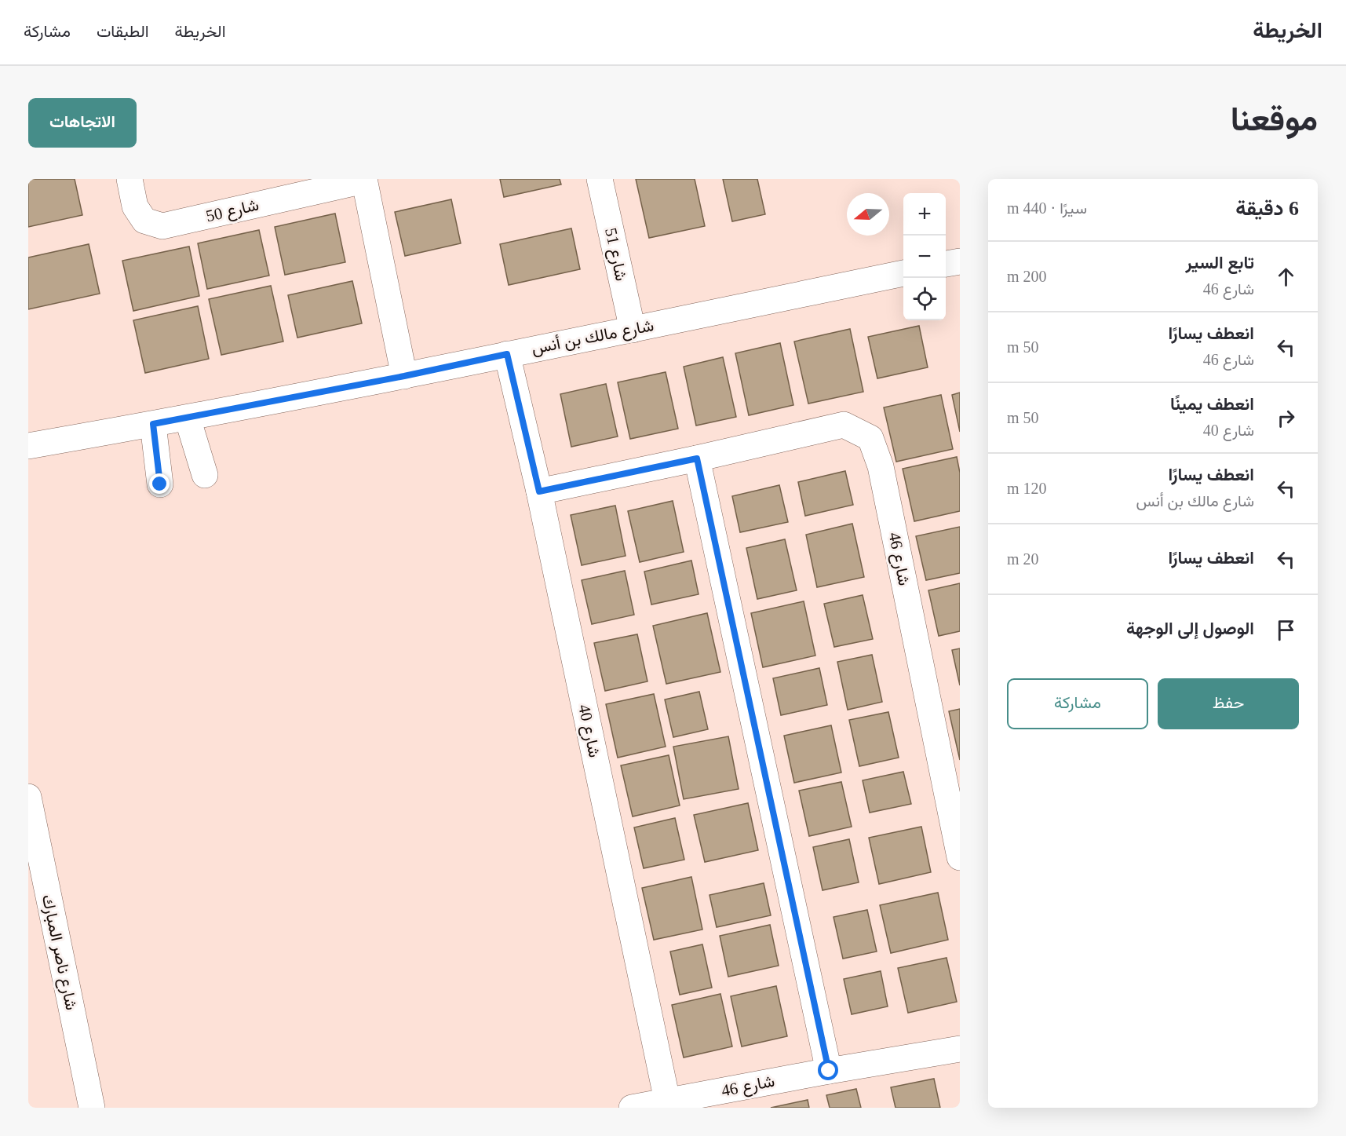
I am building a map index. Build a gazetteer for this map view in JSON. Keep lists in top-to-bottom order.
{
  "streets": {
    "street": [
      "شارع 50",
      "شارع 51",
      "شارع مالك بن أنس",
      "شارع 46",
      "شارع 40",
      "شارع ناصر المبارك"
    ]
  },
  "crossings": [
    ["شارع 50", "شارع مالك بن أنس"],
    ["شارع 51", "شارع مالك بن أنس"],
    ["شارع مالك بن أنس", "شارع 40"],
    ["شارع 46", "شارع 40"]
  ],
  "north": "left",
  "page": {
    "header": "الخريطة",
    "nav": ["الخريطة", "الطبقات", "مشاركة"],
    "title": "موقعنا",
    "buttons": [
      "الاتجاهات",
      ["حفظ", "مشاركة"]
    ],
    "heading": ["6 دقيقة", "سيرًا · 440 m"],
    "map_buttons": ["+", "−"],
    "list": [
      ["تابع السير", "شارع 46", "200 m"],
      ["انعطف يسارًا", "شارع 46", "50 m"],
      ["انعطف يمينًا", "شارع 40", "50 m"],
      ["انعطف يسارًا", "شارع مالك بن أنس", "120 m"],
      ["انعطف يسارًا", "20 m"],
      "الوصول إلى الوجهة"
    ]
  }
}
